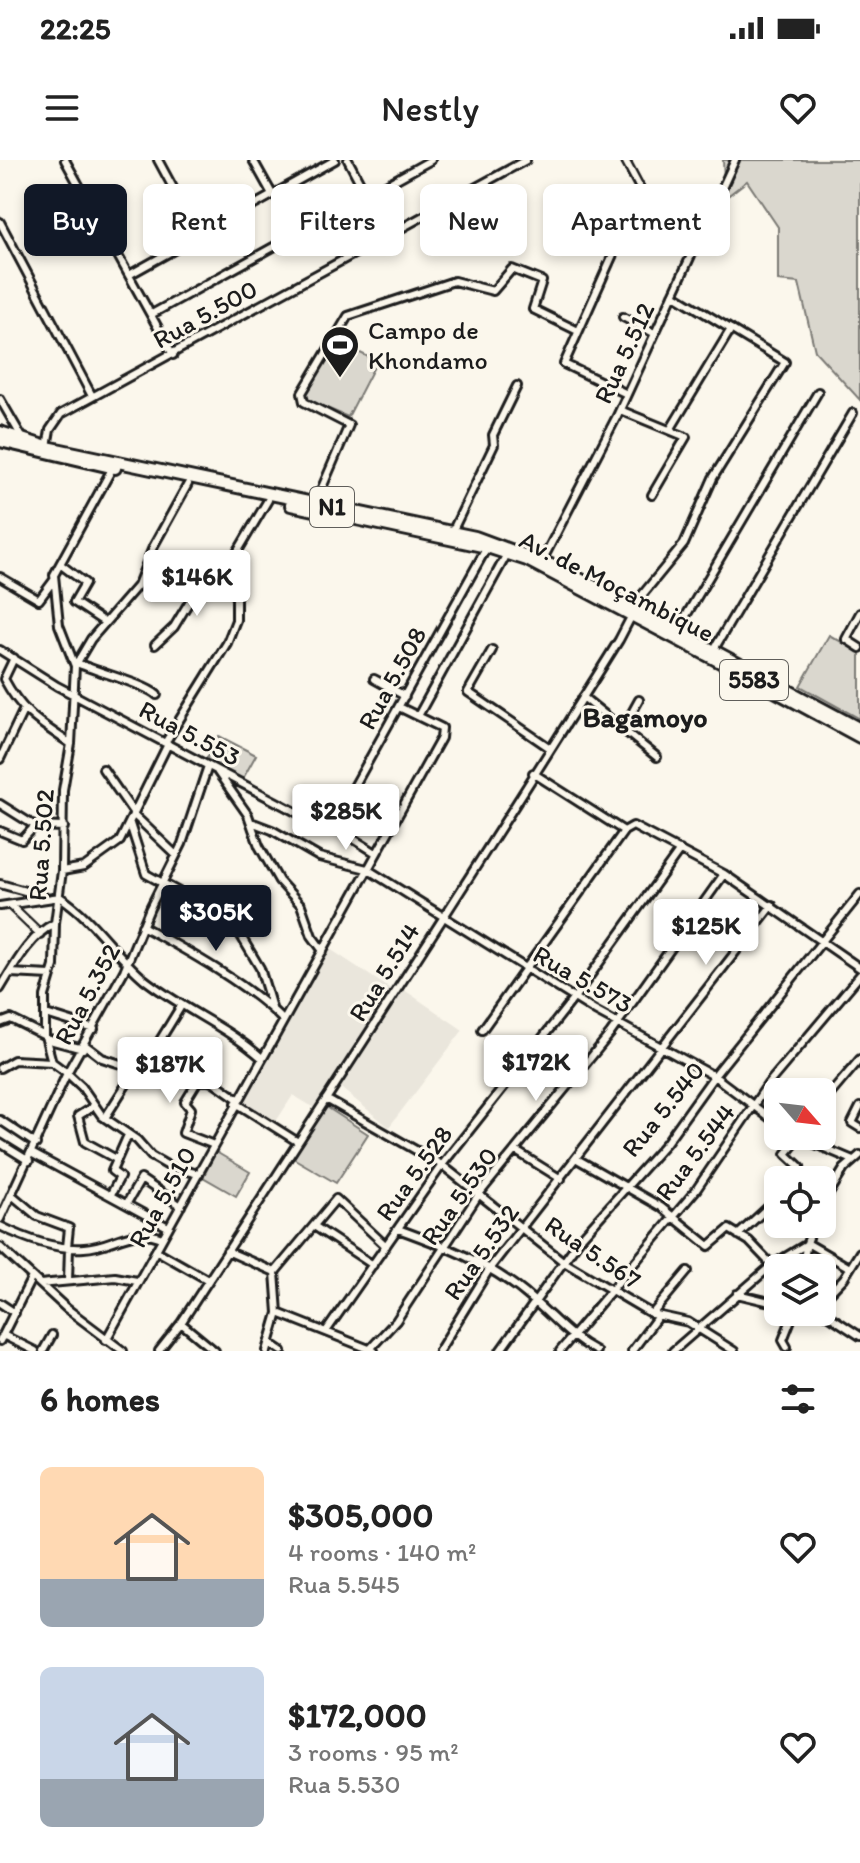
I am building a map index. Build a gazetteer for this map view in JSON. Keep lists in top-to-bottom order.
{
  "streets": {
    "highway": ["N1", "Av. de Moçambique", "5583"],
    "street": [
      "Rua 5.500",
      "Rua 5.512",
      "Rua 5.508",
      "Rua 5.553",
      "Rua 5.502",
      "Rua 5.514",
      "Rua 5.573",
      "Rua 5.352",
      "Rua 5.540",
      "Rua 5.544",
      "Rua 5.528",
      "Rua 5.530",
      "Rua 5.510",
      "Rua 5.532",
      "Rua 5.567"
    ]
  },
  "crossings": [
    ["Rua 5.500", "N1"],
    ["Rua 5.500", "Av. de Moçambique"],
    ["Rua 5.512", "Av. de Moçambique"],
    ["N1", "Av. de Moçambique"],
    ["N1", "Rua 5.502"],
    ["Av. de Moçambique", "Rua 5.508"],
    ["Av. de Moçambique", "Rua 5.502"],
    ["Av. de Moçambique", "Rua 5.514"],
    ["Rua 5.508", "Rua 5.553"],
    ["Rua 5.553", "Rua 5.502"],
    ["Rua 5.553", "Rua 5.352"],
    ["Rua 5.553", "Rua 5.510"],
    ["Rua 5.514", "Rua 5.573"],
    ["Rua 5.514", "Rua 5.567"],
    ["Rua 5.573", "Rua 5.540"],
    ["Rua 5.573", "Rua 5.544"],
    ["Rua 5.573", "Rua 5.528"],
    ["Rua 5.573", "Rua 5.530"],
    ["Rua 5.573", "Rua 5.510"],
    ["Rua 5.573", "Rua 5.532"],
    ["Rua 5.540", "Rua 5.567"],
    ["Rua 5.544", "Rua 5.567"],
    ["Rua 5.528", "Rua 5.567"],
    ["Rua 5.530", "Rua 5.567"],
    ["Rua 5.532", "Rua 5.567"]
  ],
  "districts": ["Bagamoyo"],
  "places": {
    "sports": ["Campo de Khondamo"]
  },
  "north": "bottom right",
  "page": {
    "status": "22:25",
    "header": "Nestly",
    "chip": [
      "Buy",
      "Rent",
      "Filters",
      "New",
      "Apartment"
    ],
    "price": [
      "$146K",
      "$285K",
      "$305K",
      "$125K",
      "$172K",
      "$187K"
    ],
    "heading": "6 homes",
    "list": [
      {
        "name": "$305,000",
        "note": "4 rooms · 140 m² · Rua 5.545"
      },
      {
        "name": "$172,000",
        "note": "3 rooms · 95 m² · Rua 5.530"
      }
    ]
  }
}
